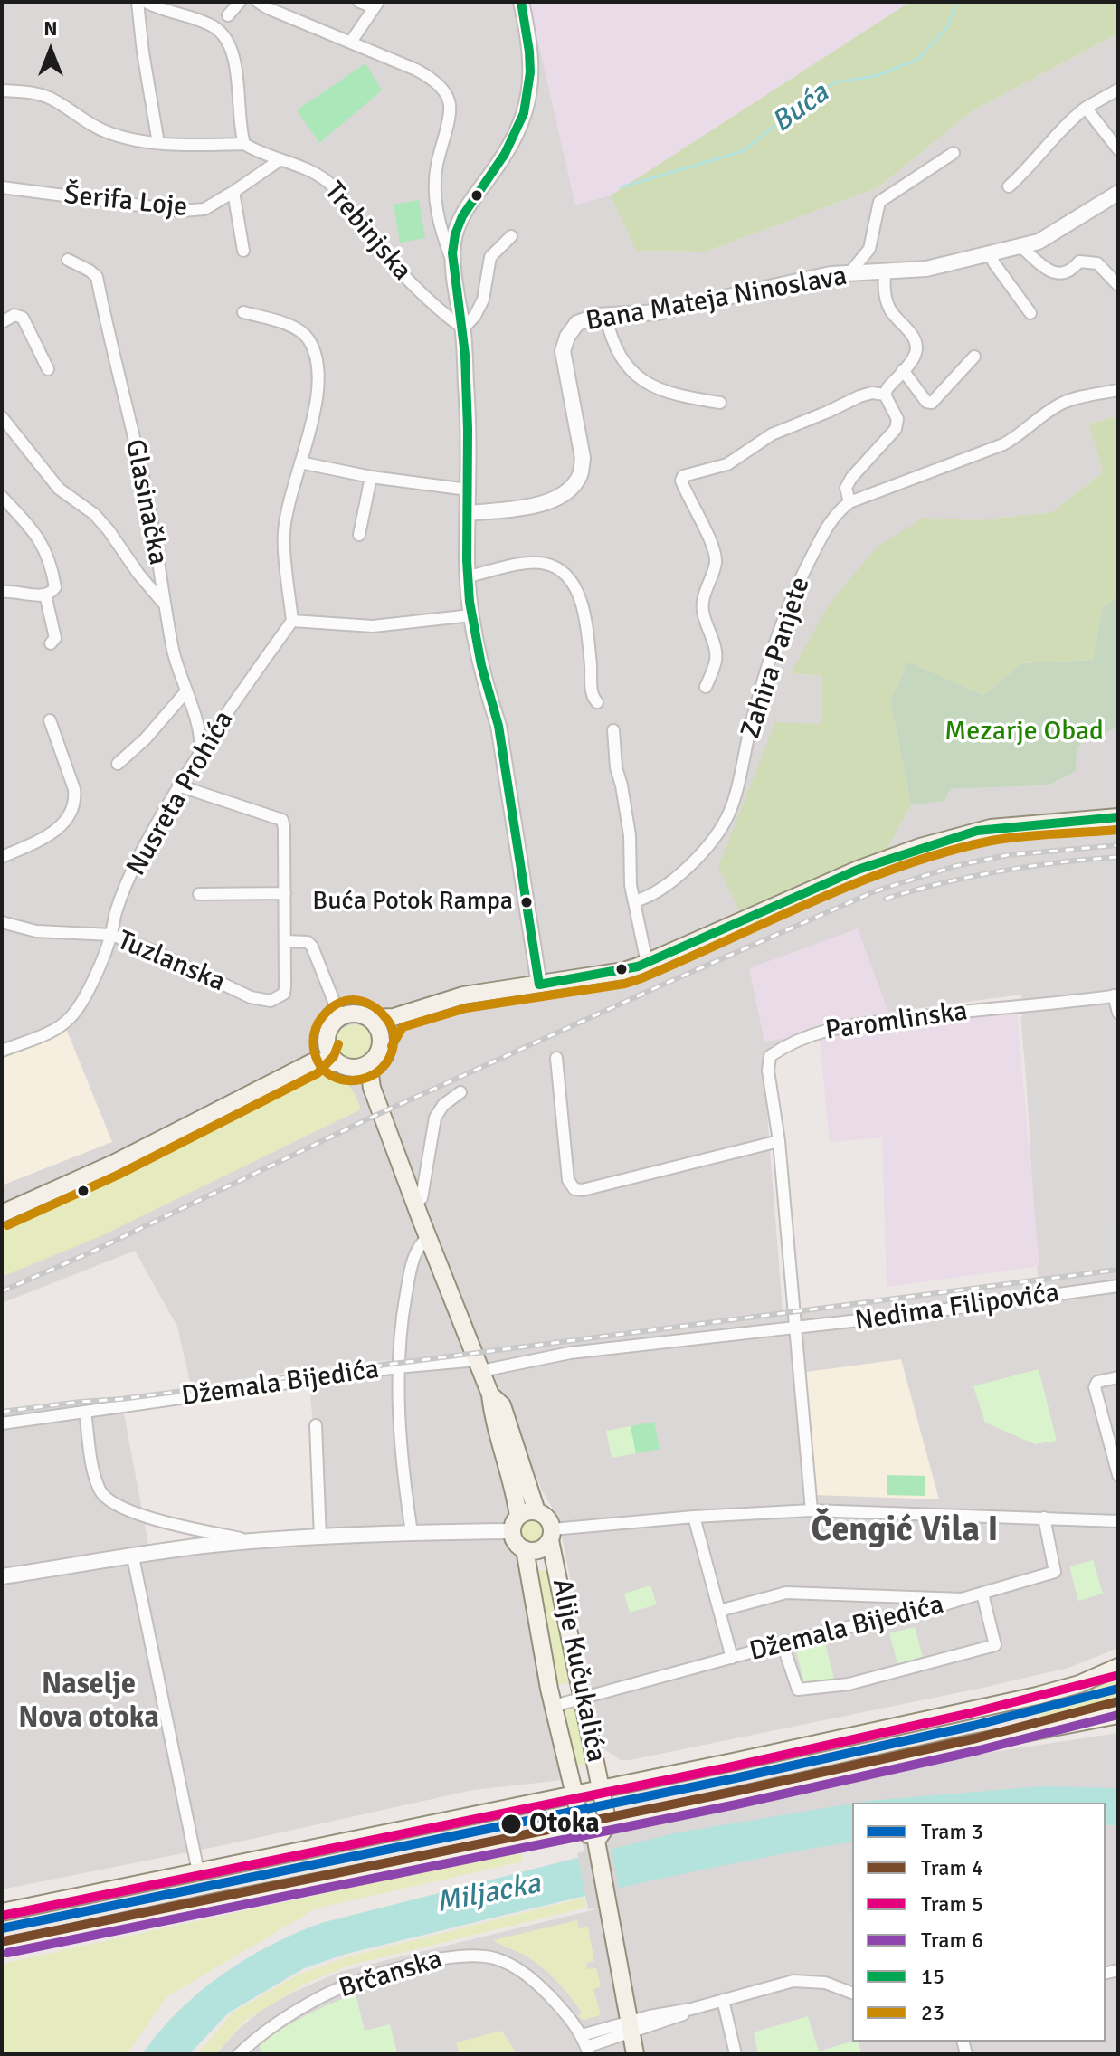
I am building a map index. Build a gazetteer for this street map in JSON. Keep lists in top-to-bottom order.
{
  "streets": {
    "main road": ["Alije Kučukalića"],
    "street": [
      "Šerifa Loje",
      "Trebinjska",
      "Bana Mateja Ninoslava",
      "Glasinačka",
      "Zahira Panjete",
      "Nusreta Prohića",
      "Tuzlanska",
      "Paromlinska",
      "Nedima Filipovića",
      "Džemala Bijedića",
      "Brčanska"
    ]
  },
  "crossings": [
    ["Šerifa Loje", "Trebinjska"],
    ["Glasinačka", "Nusreta Prohića"],
    ["Nusreta Prohića", "Tuzlanska"],
    ["Paromlinska", "Nedima Filipovića"],
    ["Nedima Filipovića", "Džemala Bijedića"],
    ["Džemala Bijedića", "Alije Kučukalića"]
  ],
  "districts": ["Čengić Vila I", "Naselje Nova otoka"],
  "water": ["Buća", "Miljacka"],
  "parks": ["Mezarje Obad"],
  "places": ["Buća Potok Rampa", "Otoka"],
  "lines": [
    "transit line 15",
    "transit line 23",
    "tram line 5",
    "tram line 3",
    "tram line 4",
    "tram line 6"
  ],
  "legend": [
    "Tram 3",
    "Tram 4",
    "Tram 5",
    "Tram 6",
    "15",
    "23"
  ],
  "north": "top"
}
